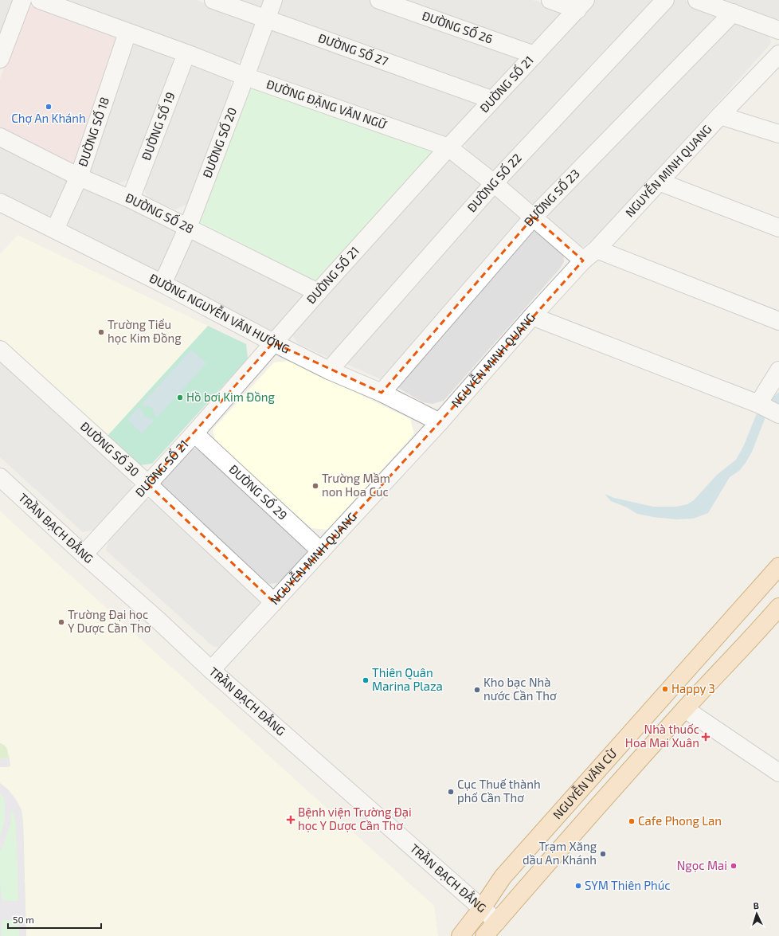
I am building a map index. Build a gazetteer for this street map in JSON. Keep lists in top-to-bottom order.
{
  "streets": {
    "main road": ["NGUYỄN VĂN CỪ"],
    "street": [
      "ĐƯỜNG SỐ 26",
      "ĐƯỜNG SỐ 27",
      "ĐƯỜNG SỐ 21",
      "ĐƯỜNG ĐẶNG VĂN NGỮ",
      "ĐƯỜNG SỐ 19",
      "ĐƯỜNG SỐ 18",
      "ĐƯỜNG SỐ 20",
      "NGUYỄN MINH QUANG",
      "ĐƯỜNG SỐ 22",
      "ĐƯỜNG SỐ 23",
      "ĐƯỜNG SỐ 28",
      "ĐƯỜNG NGUYỄN VĂN HƯỞNG",
      "ĐƯỜNG SỐ 30",
      "ĐƯỜNG SỐ 29",
      "TRẦN BẠCH ĐẰNG"
    ]
  },
  "crossings": [
    ["ĐƯỜNG SỐ 26", "ĐƯỜNG SỐ 21"],
    ["ĐƯỜNG SỐ 27", "ĐƯỜNG SỐ 21"],
    ["ĐƯỜNG SỐ 27", "ĐƯỜNG SỐ 20"],
    ["ĐƯỜNG SỐ 21", "ĐƯỜNG ĐẶNG VĂN NGỮ"],
    ["ĐƯỜNG SỐ 21", "ĐƯỜNG SỐ 28"],
    ["ĐƯỜNG SỐ 21", "ĐƯỜNG NGUYỄN VĂN HƯỞNG"],
    ["ĐƯỜNG SỐ 21", "ĐƯỜNG SỐ 30"],
    ["ĐƯỜNG SỐ 21", "ĐƯỜNG SỐ 29"],
    ["ĐƯỜNG SỐ 21", "TRẦN BẠCH ĐẰNG"],
    ["ĐƯỜNG ĐẶNG VĂN NGỮ", "ĐƯỜNG SỐ 19"],
    ["ĐƯỜNG ĐẶNG VĂN NGỮ", "ĐƯỜNG SỐ 18"],
    ["ĐƯỜNG ĐẶNG VĂN NGỮ", "ĐƯỜNG SỐ 20"],
    ["ĐƯỜNG ĐẶNG VĂN NGỮ", "NGUYỄN MINH QUANG"],
    ["ĐƯỜNG ĐẶNG VĂN NGỮ", "ĐƯỜNG SỐ 22"],
    ["ĐƯỜNG ĐẶNG VĂN NGỮ", "ĐƯỜNG SỐ 23"],
    ["ĐƯỜNG SỐ 19", "ĐƯỜNG SỐ 28"],
    ["ĐƯỜNG SỐ 18", "ĐƯỜNG SỐ 28"],
    ["ĐƯỜNG SỐ 18", "ĐƯỜNG NGUYỄN VĂN HƯỞNG"],
    ["ĐƯỜNG SỐ 20", "ĐƯỜNG SỐ 28"],
    ["ĐƯỜNG SỐ 20", "ĐƯỜNG NGUYỄN VĂN HƯỞNG"],
    ["NGUYỄN MINH QUANG", "ĐƯỜNG NGUYỄN VĂN HƯỞNG"],
    ["NGUYỄN MINH QUANG", "ĐƯỜNG SỐ 30"],
    ["NGUYỄN MINH QUANG", "ĐƯỜNG SỐ 29"],
    ["NGUYỄN MINH QUANG", "TRẦN BẠCH ĐẰNG"],
    ["ĐƯỜNG SỐ 22", "ĐƯỜNG NGUYỄN VĂN HƯỞNG"],
    ["ĐƯỜNG SỐ 23", "ĐƯỜNG NGUYỄN VĂN HƯỞNG"],
    ["TRẦN BẠCH ĐẰNG", "NGUYỄN VĂN CỪ"]
  ],
  "places": {
    "other": [
      "Chợ An Khánh",
      "Trường Tiểu học Kim Đồng",
      "Hồ bơi Kim Đồng",
      "Trường Mầm non Hoa Cúc",
      "Trường Đại học Y Dược Cần Thơ",
      "Thiên Quân Marina Plaza",
      "Happy 3",
      "Kho bạc Nhà nước Cần Thơ",
      "Cục Thuế thành phố Cần Thơ",
      "Cafe Phong Lan",
      "Trạm Xăng dầu An Khánh",
      "Ngọc Mai",
      "SYM Thiên Phúc"
    ],
    "health": ["Nhà thuốc Hoa Mai Xuân", "Bệnh viện Trường Đại học Y Dược Cần Thơ"]
  },
  "scale_bar": "50 m",
  "north": "top"
}
